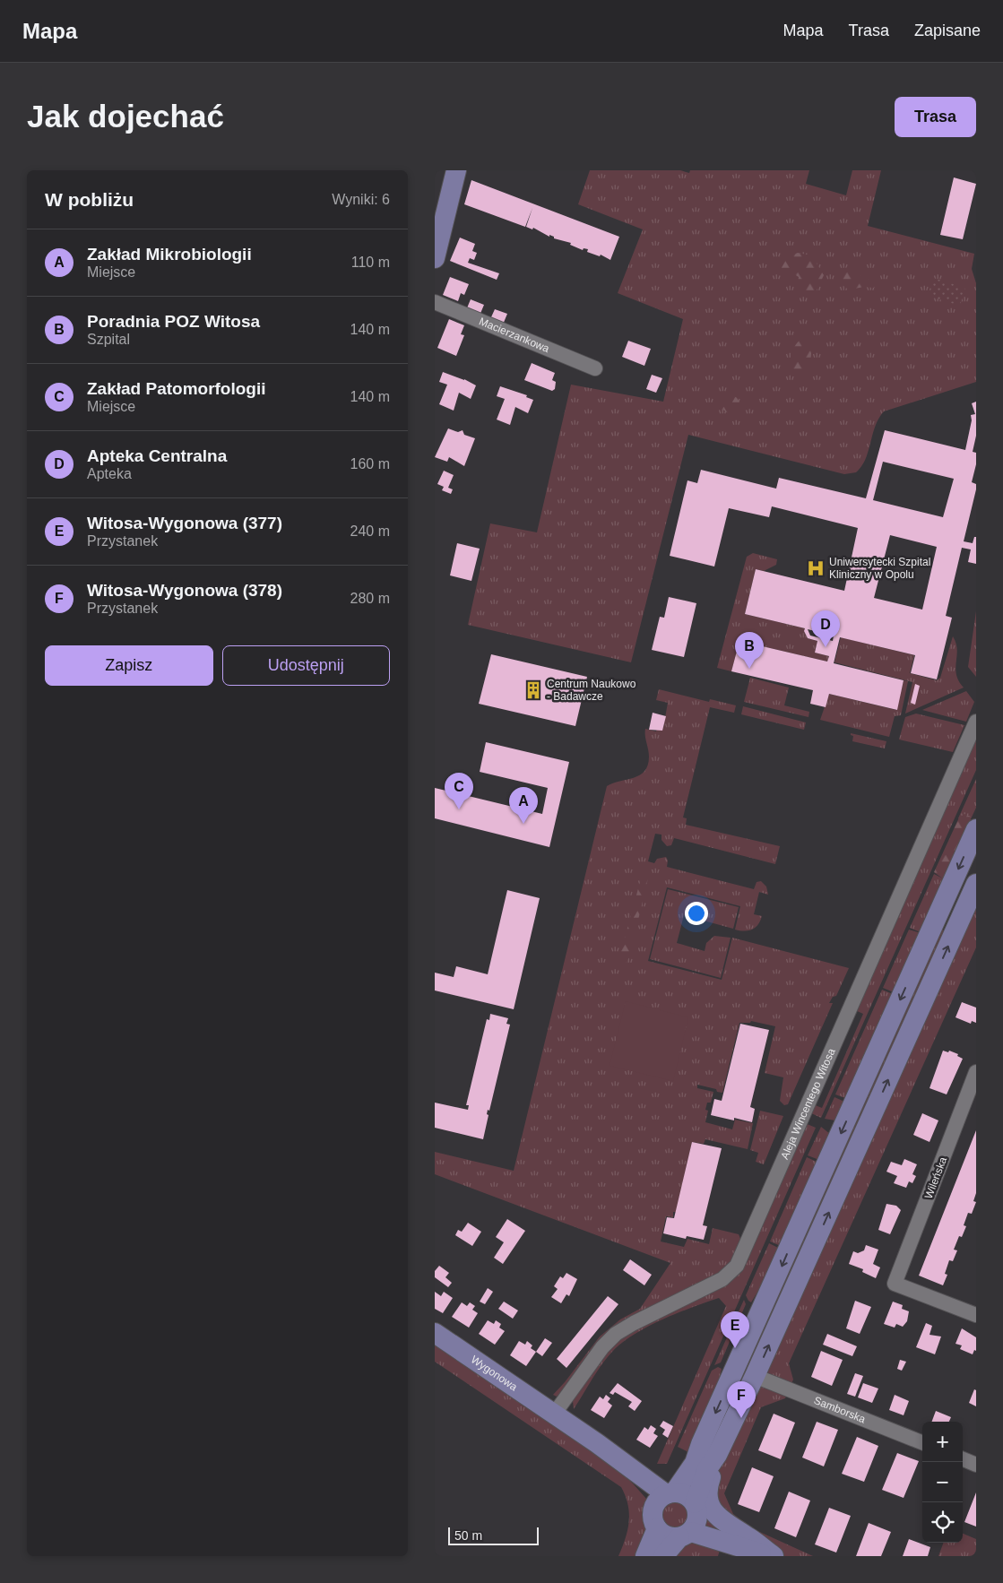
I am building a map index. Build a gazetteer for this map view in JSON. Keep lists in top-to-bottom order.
{
  "streets": {
    "street": [
      "Macierzankowa",
      "Aleja Wincentego Witosa",
      "Wileńska",
      "Wygonowa",
      "Samborska"
    ]
  },
  "crossings": [
    ["Aleja Wincentego Witosa", "Wygonowa"]
  ],
  "places": {
    "hospital": ["Uniwersytecki Szpital Kliniczny w Opolu"],
    "building": ["Centrum Naukowo - Badawcze"]
  },
  "scale_bar": "50 m",
  "page": {
    "header": "Mapa",
    "nav": ["Mapa", "Trasa", "Zapisane"],
    "buttons": [
      "Trasa",
      ["Zapisz", "Udostępnij"]
    ],
    "title": "Jak dojechać",
    "heading": ["W pobliżu", "Wyniki: 6"],
    "list": [
      {
        "mark": "A",
        "name": "Zakład Mikrobiologii",
        "note": "Miejsce",
        "value": "110 m"
      },
      {
        "mark": "B",
        "name": "Poradnia POZ Witosa",
        "note": "Szpital",
        "value": "140 m"
      },
      {
        "mark": "C",
        "name": "Zakład Patomorfologii",
        "note": "Miejsce",
        "value": "140 m"
      },
      {
        "mark": "D",
        "name": "Apteka Centralna",
        "note": "Apteka",
        "value": "160 m"
      },
      {
        "mark": "E",
        "name": "Witosa-Wygonowa (377)",
        "note": "Przystanek",
        "value": "240 m"
      },
      {
        "mark": "F",
        "name": "Witosa-Wygonowa (378)",
        "note": "Przystanek",
        "value": "280 m"
      }
    ],
    "pins": [
      "D",
      "B",
      "C",
      "A",
      "E",
      "F"
    ],
    "map_buttons": ["+", "−"],
    "scale": "50 m"
  }
}
